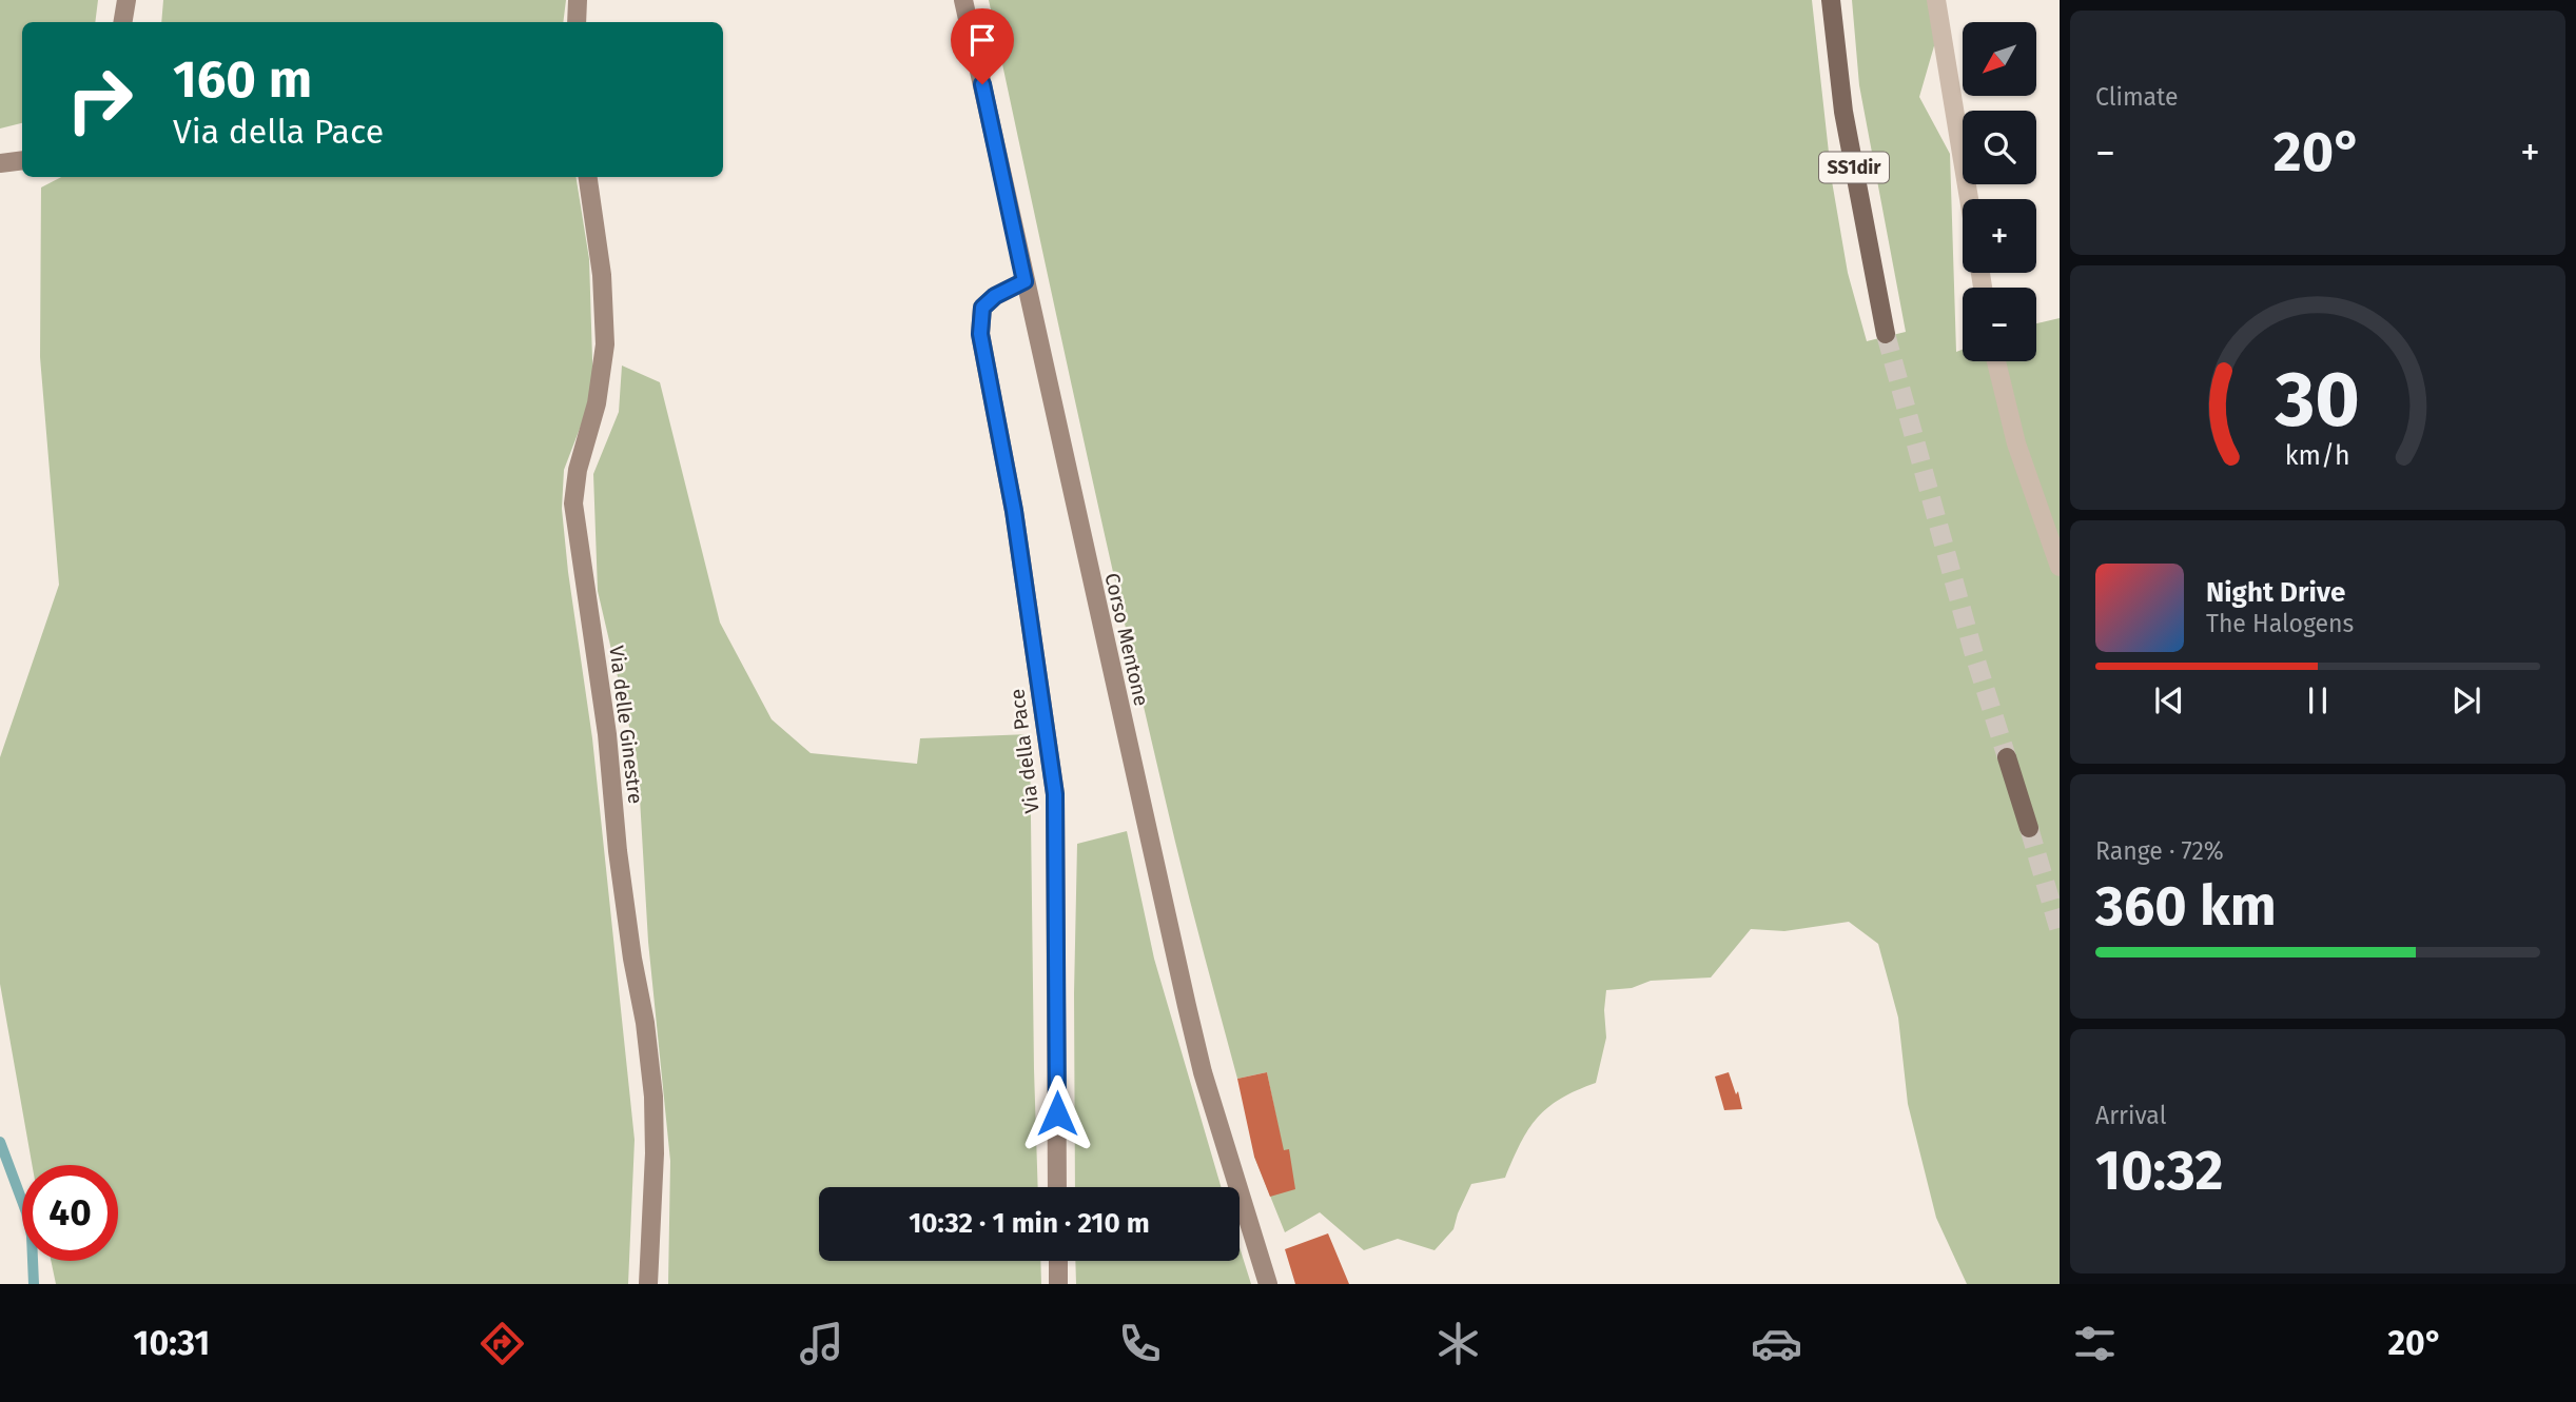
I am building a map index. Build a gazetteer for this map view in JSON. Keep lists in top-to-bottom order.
{
  "streets": {
    "main road": ["SS1dir"],
    "street": ["Corso Mentone", "Via delle Ginestre", "Via della Pace"]
  },
  "crossings": [
    ["Corso Mentone", "Via della Pace"]
  ],
  "north": "bottom left",
  "page": {
    "tile": [
      "Climate",
      ["Range · 72%", "360 km"],
      ["Arrival", "10:32"]
    ],
    "map_buttons": ["+", "−"],
    "turn": ["160 m", "Via della Pace"],
    "heat": ["−", "20°", "+"],
    "song": ["Night Drive", "The Halogens"],
    "limit": "40",
    "trip": "10:32 · 1 min · 210 m",
    "tabs": ["10:31", "20°"],
    "gauge": ["30", "km/h"]
  }
}
